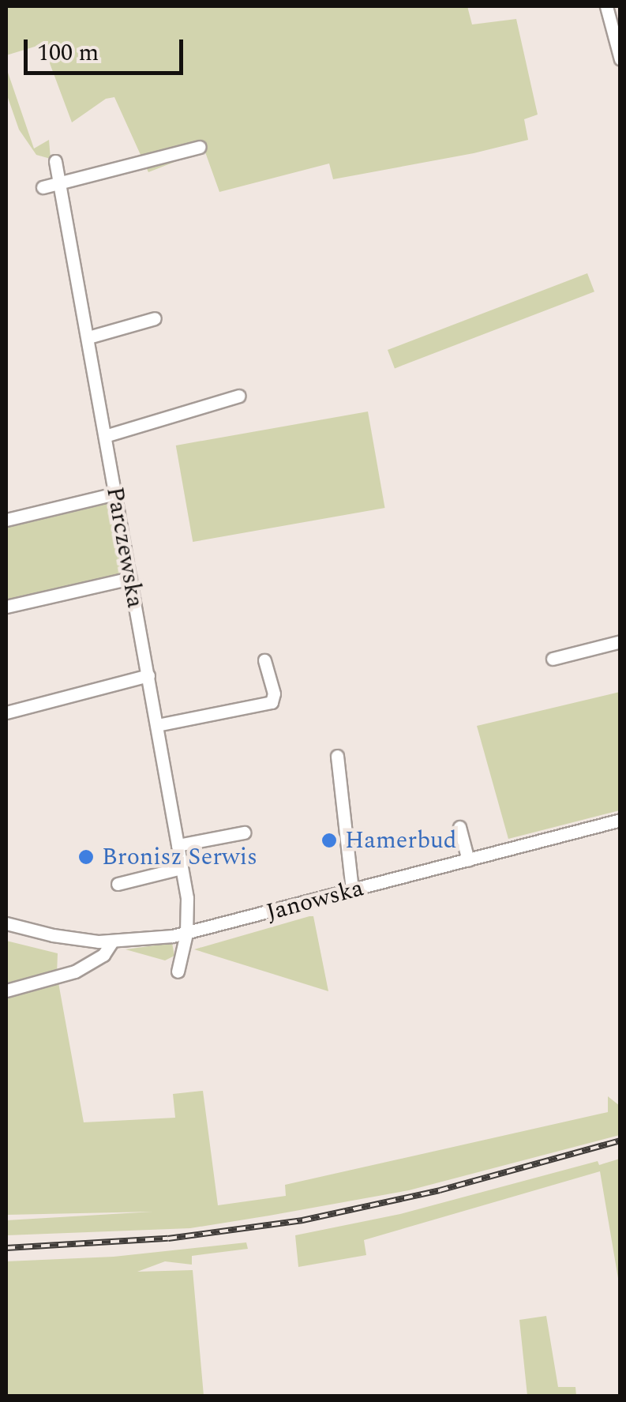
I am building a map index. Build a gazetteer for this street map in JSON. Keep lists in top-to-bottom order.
{
  "streets": {
    "street": ["Parczewska", "Janowska"]
  },
  "crossings": [
    ["Parczewska", "Janowska"]
  ],
  "places": ["Hamerbud", "Bronisz Serwis"],
  "scale_bar": "100 m"
}
